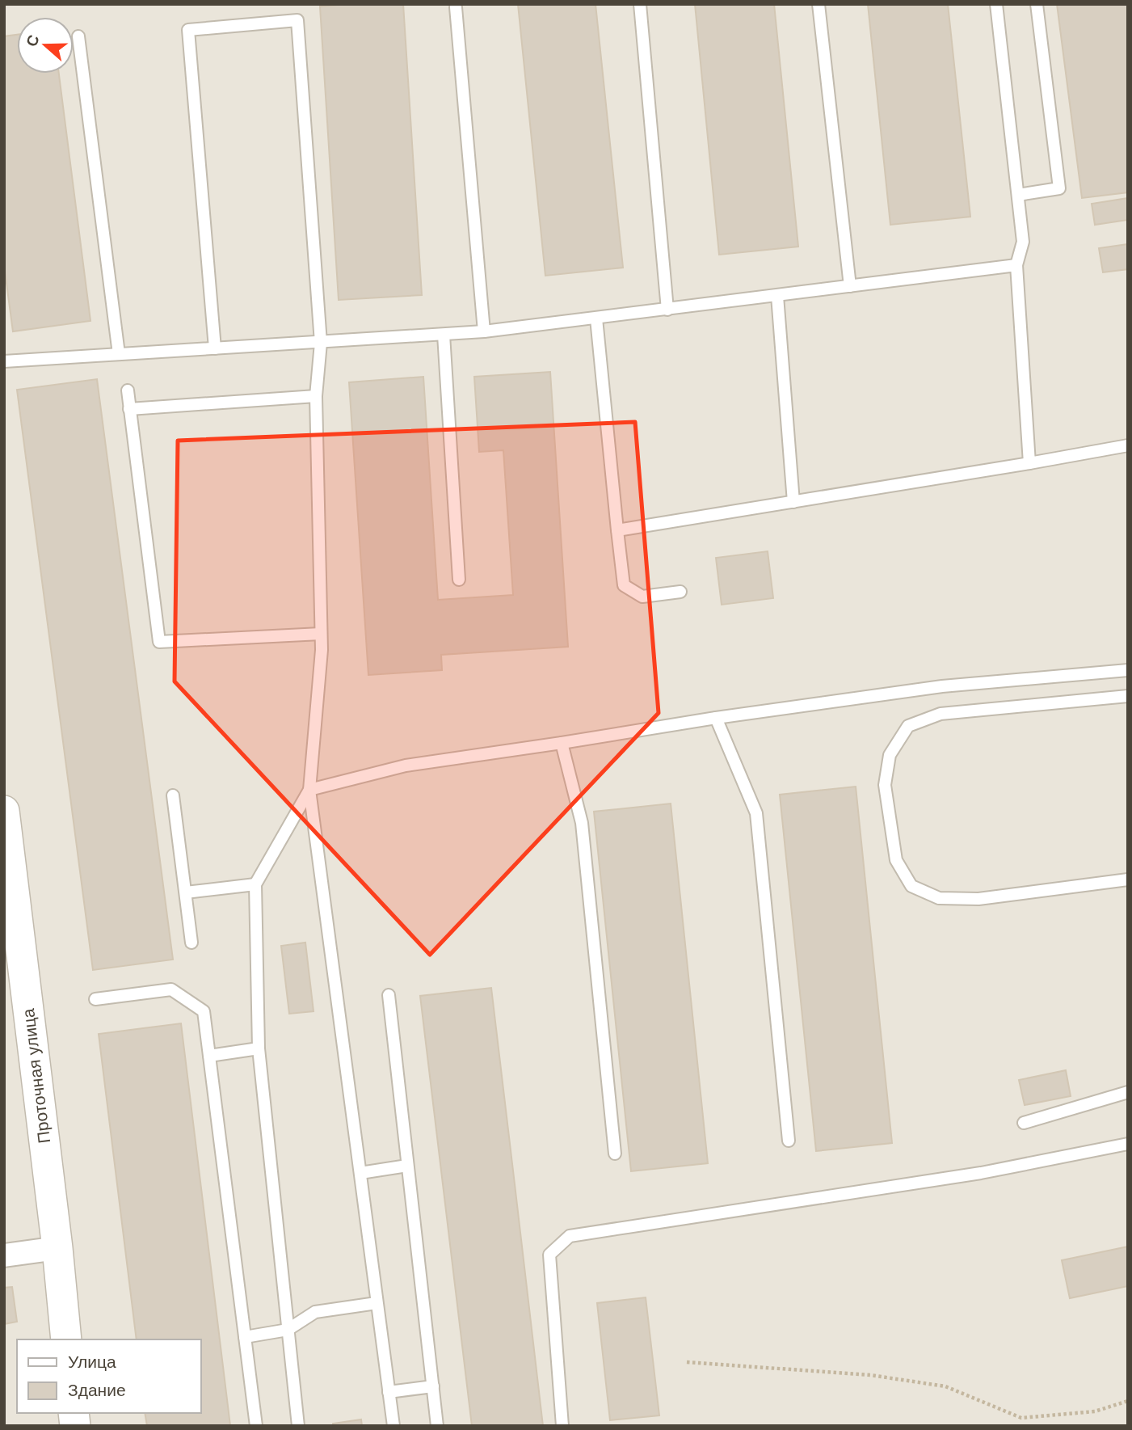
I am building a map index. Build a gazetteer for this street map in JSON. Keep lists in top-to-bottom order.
{
  "streets": {
    "street": ["Проточная улица"]
  },
  "legend": ["Улица", "Здание"],
  "north": "left"
}
